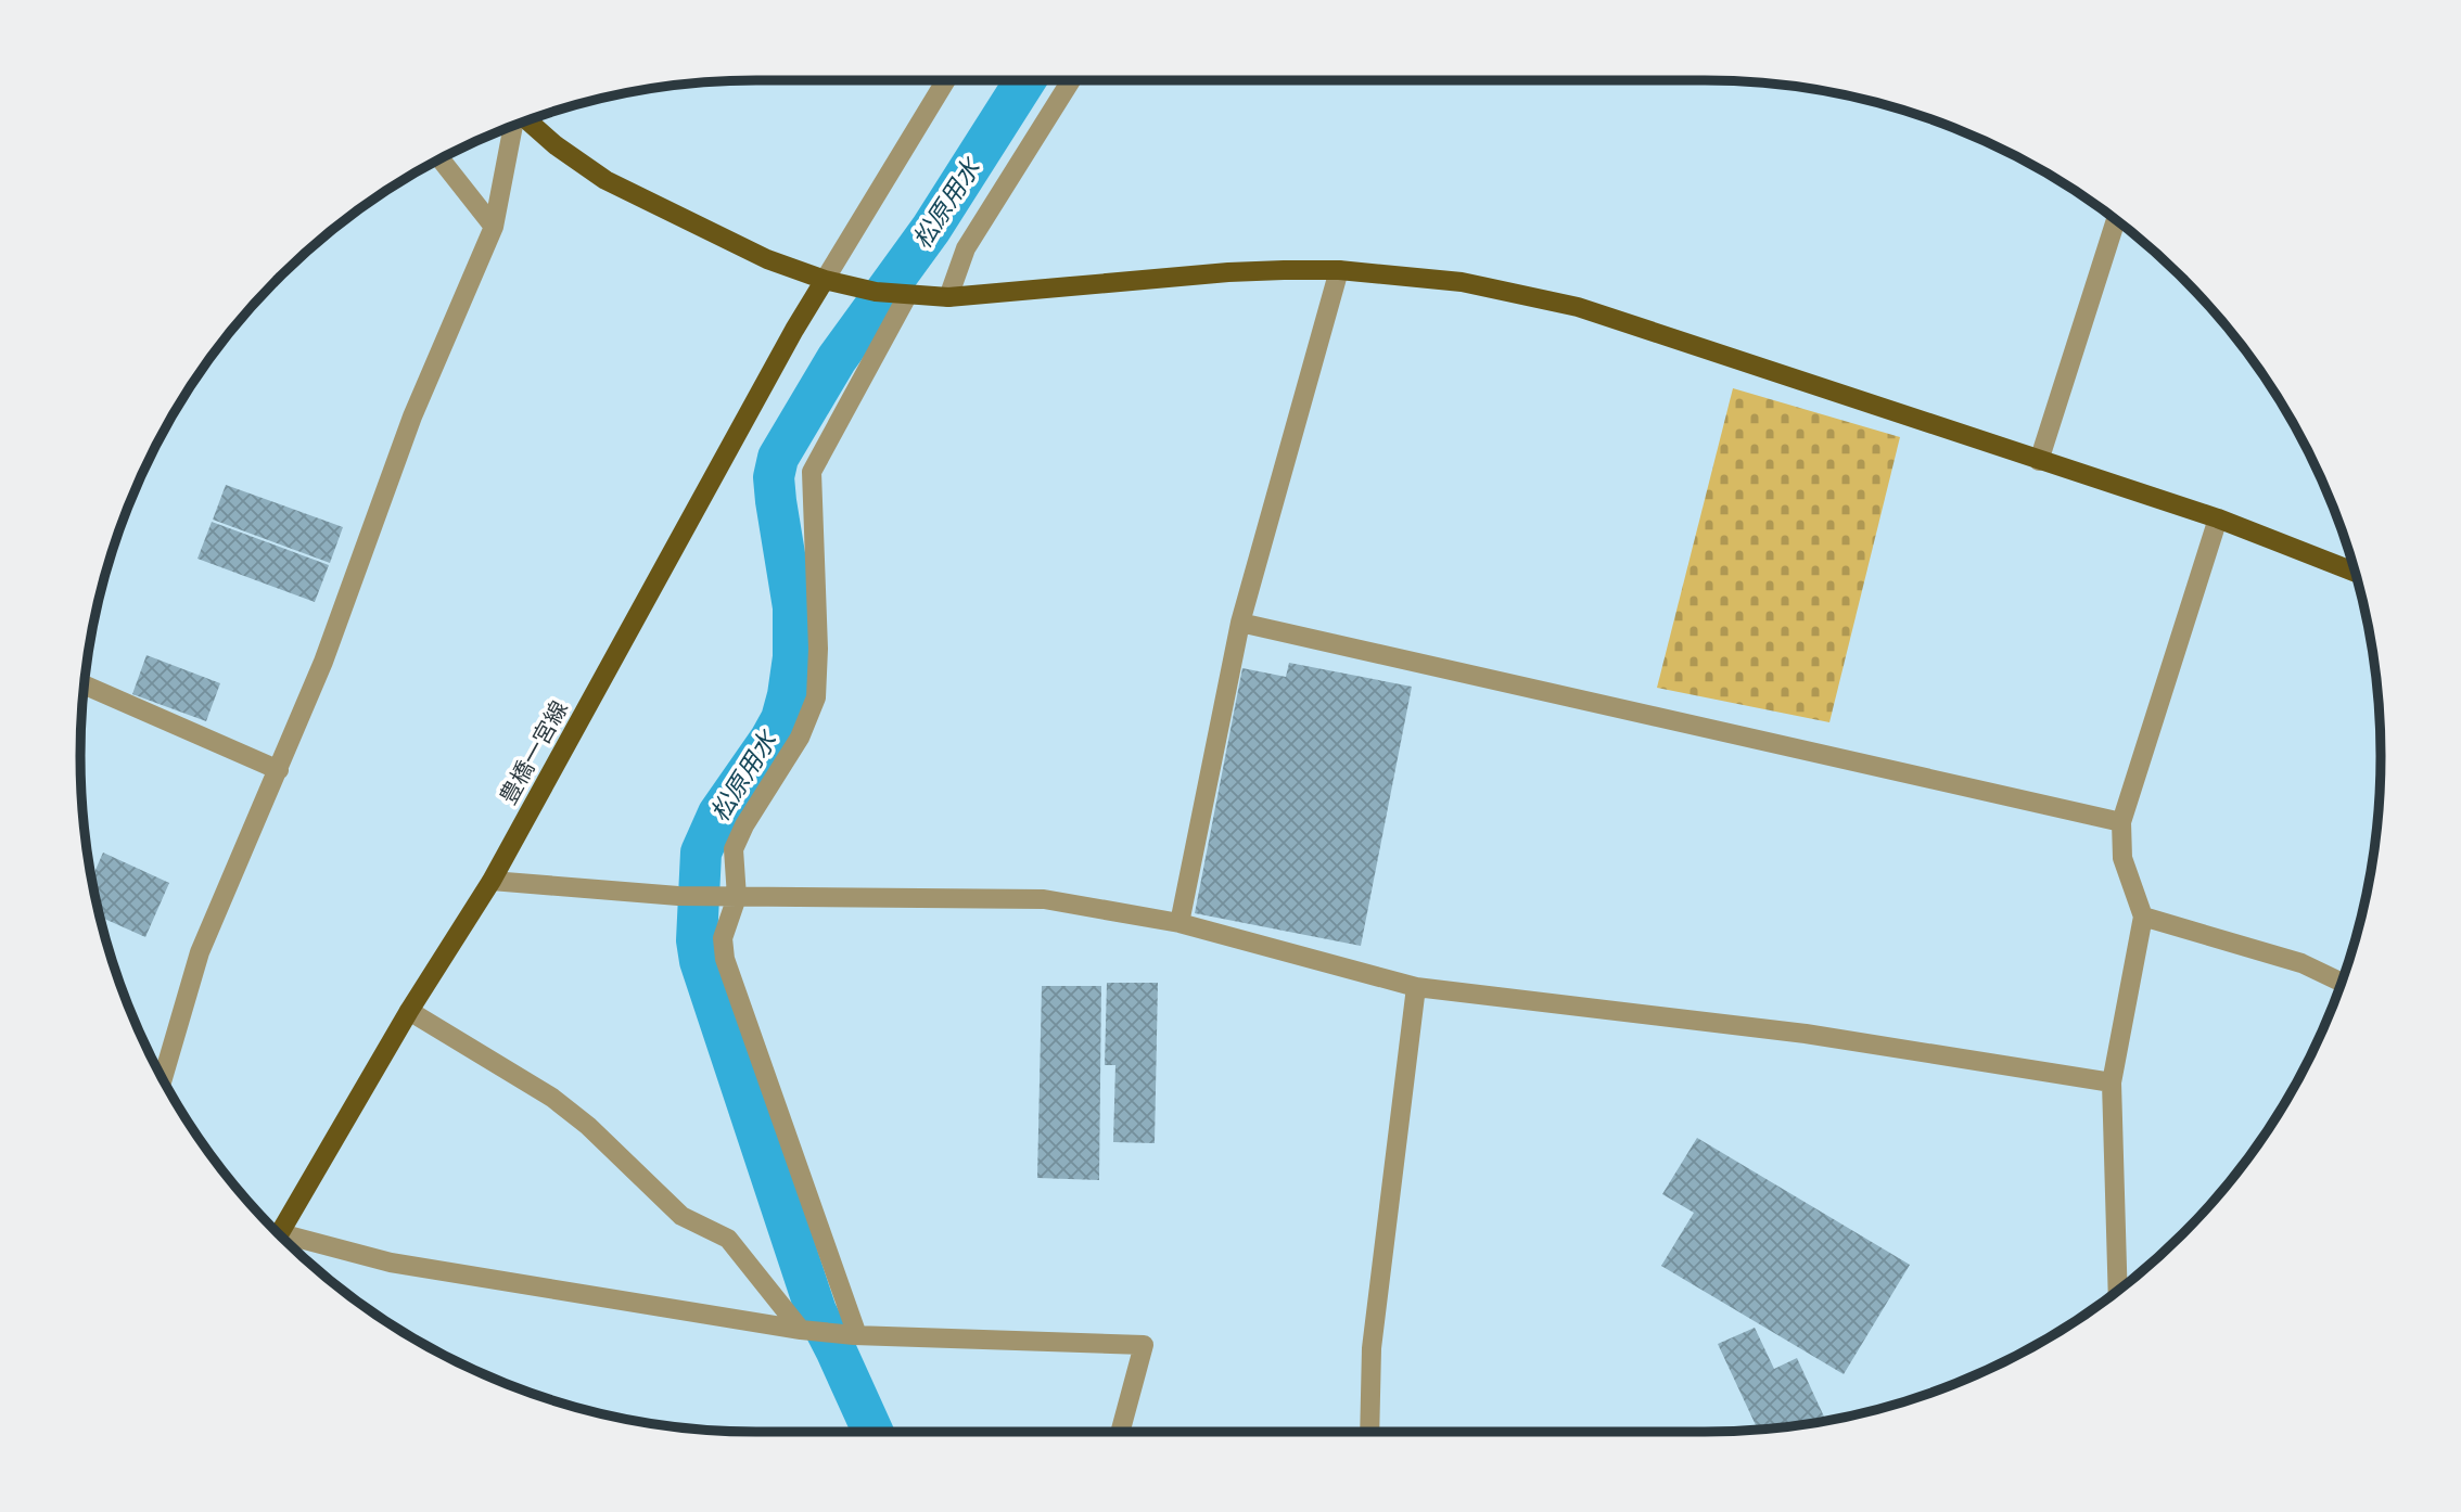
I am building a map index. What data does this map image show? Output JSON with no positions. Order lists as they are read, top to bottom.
{
  "streets": {
    "main road": ["豊橋一宮線"]
  },
  "water": ["松原用水"]
}
